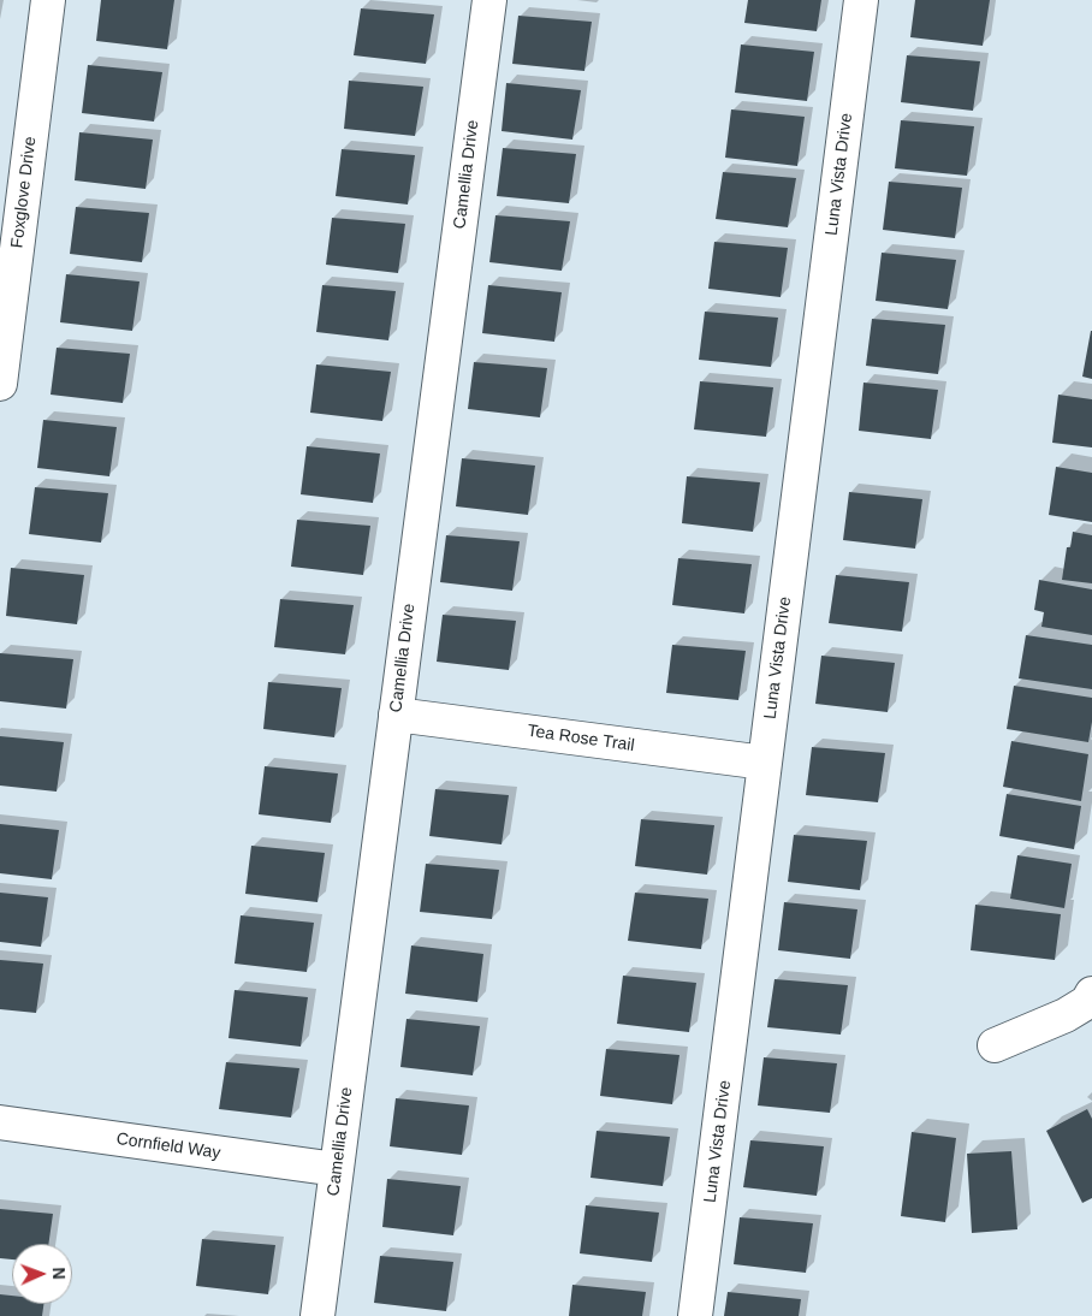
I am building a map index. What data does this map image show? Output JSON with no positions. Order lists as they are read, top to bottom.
{
  "streets": {
    "street": [
      "Camellia Drive",
      "Luna Vista Drive",
      "Foxglove Drive",
      "Tea Rose Trail",
      "Cornfield Way"
    ]
  },
  "crossings": [
    ["Camellia Drive", "Tea Rose Trail"],
    ["Camellia Drive", "Cornfield Way"],
    ["Luna Vista Drive", "Tea Rose Trail"]
  ],
  "north": "right"
}
